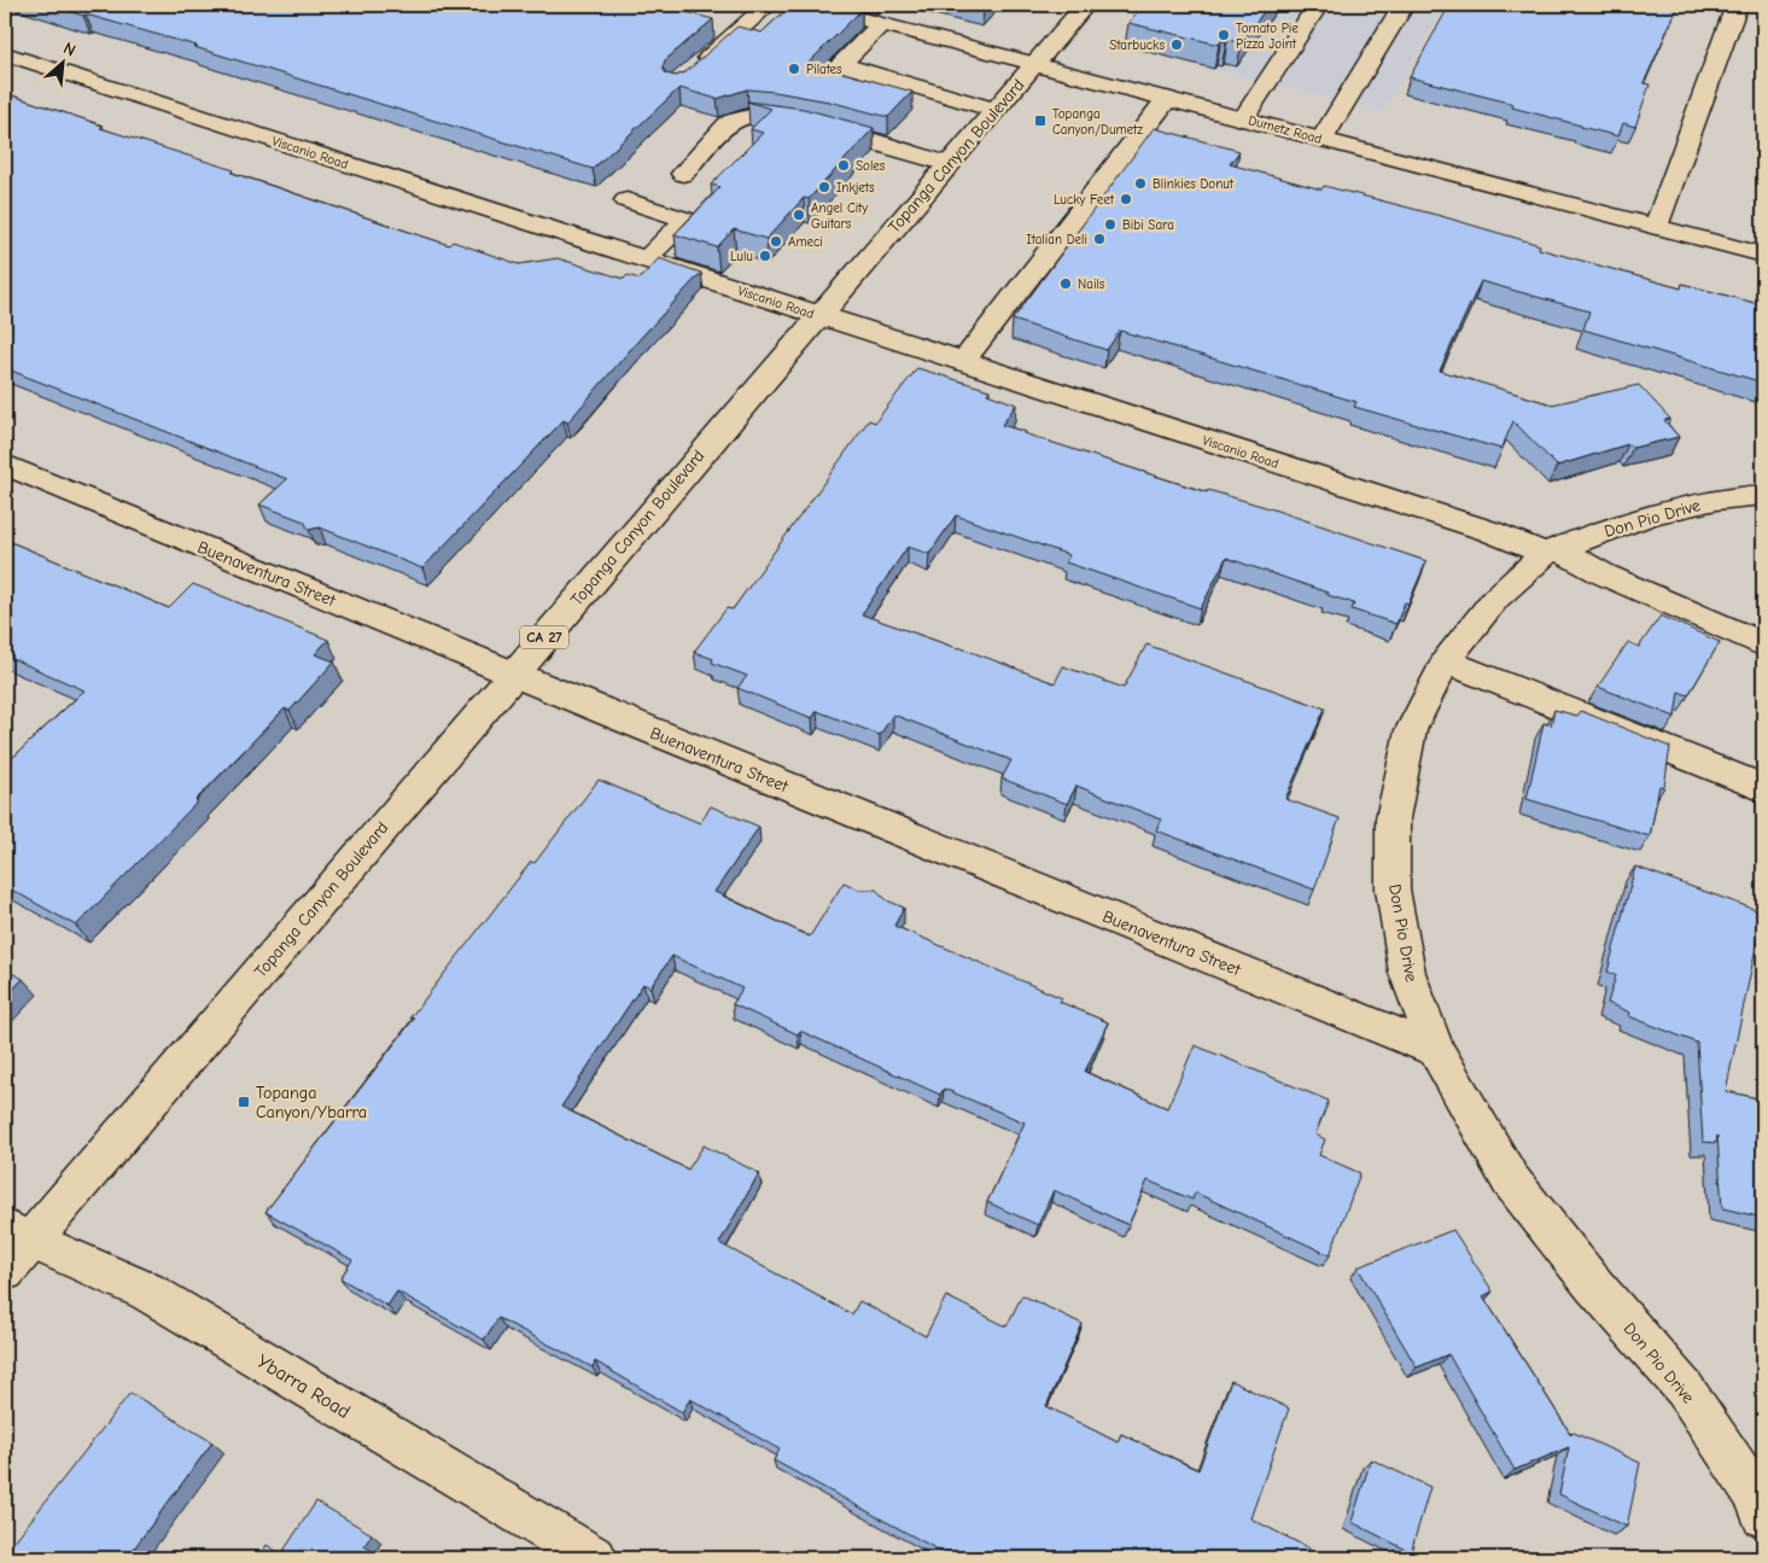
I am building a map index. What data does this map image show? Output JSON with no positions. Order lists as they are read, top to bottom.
{
  "streets": {
    "street": [
      "Dumetz Road",
      "Viscanio Road",
      "Topanga Canyon Boulevard",
      "Don Pio Drive",
      "Buenaventura Street",
      "CA 27",
      "Ybarra Road"
    ]
  },
  "crossings": [
    ["Dumetz Road", "Topanga Canyon Boulevard"],
    ["Viscanio Road", "Topanga Canyon Boulevard"],
    ["Viscanio Road", "Don Pio Drive"],
    ["Topanga Canyon Boulevard", "Buenaventura Street"],
    ["Topanga Canyon Boulevard", "Ybarra Road"],
    ["Don Pio Drive", "Buenaventura Street"]
  ],
  "places": {
    "other": [
      "Tomato Pie Pizza Joint",
      "Starbucks",
      "Pilates",
      "Soles",
      "Blinkies Donut",
      "Inkjets",
      "Lucky Feet",
      "Angel City Guitars",
      "Bibi Sara",
      "Italian Deli",
      "Ameci",
      "Lulu",
      "Nails"
    ],
    "transit": ["Topanga Canyon/Dumetz", "Topanga Canyon/Ybarra"]
  },
  "north": "top right"
}
